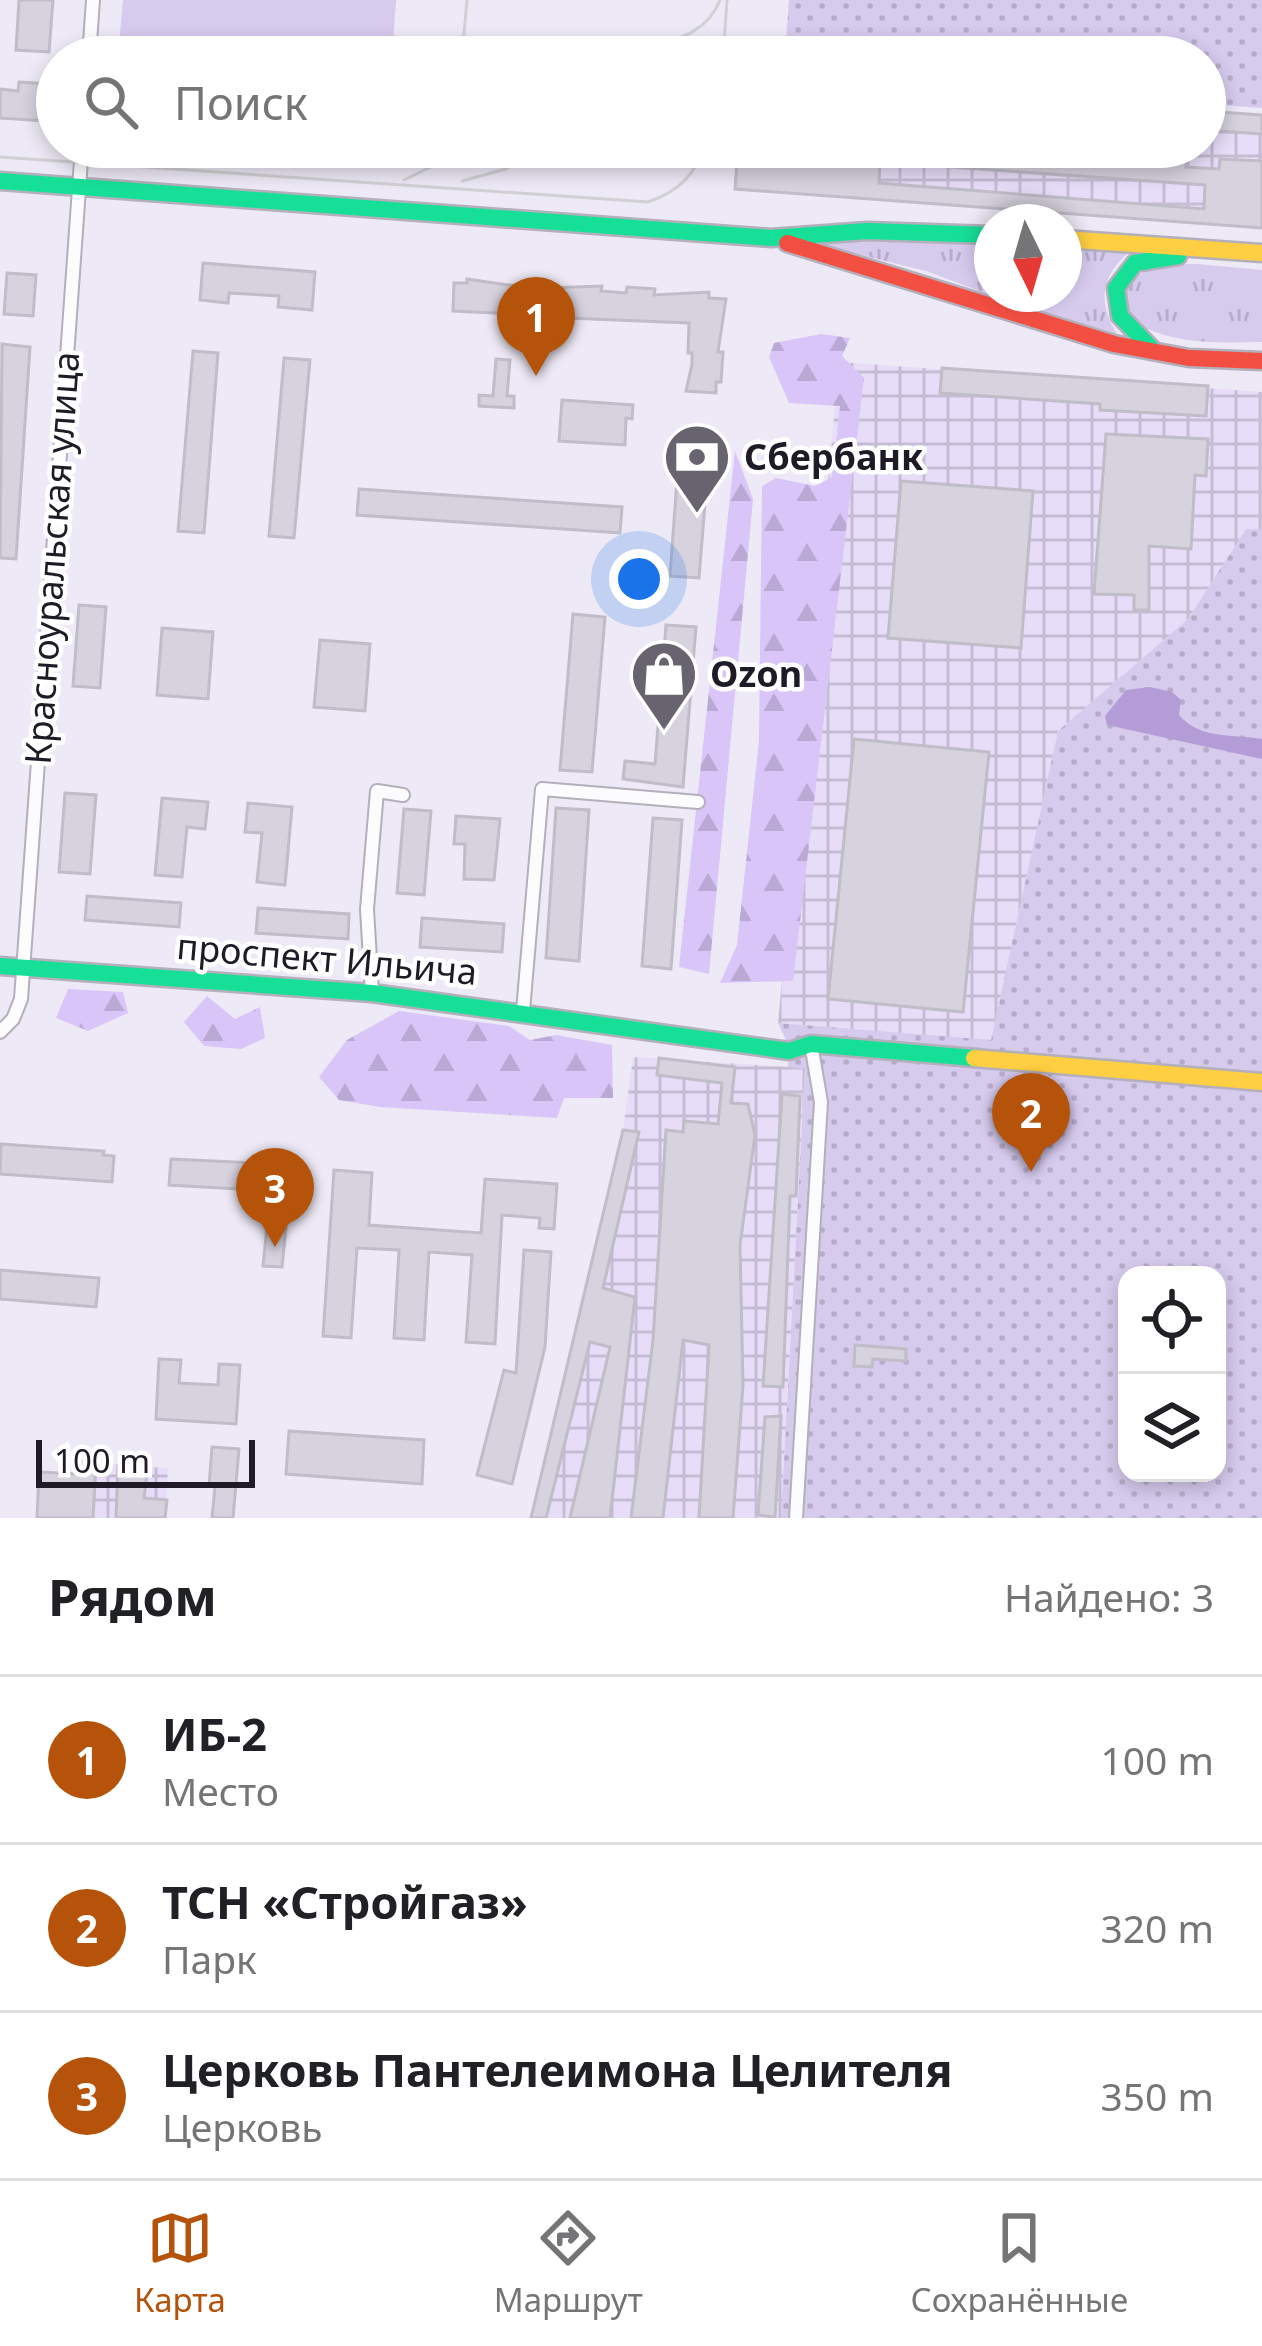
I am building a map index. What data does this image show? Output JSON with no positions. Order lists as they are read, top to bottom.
{
  "streets": {
    "main road": ["проспект Ильича"],
    "street": ["Красноуральская улица"]
  },
  "crossings": [
    ["Красноуральская улица", "проспект Ильича"]
  ],
  "places": {
    "bank": ["Сбербанк"],
    "shop": ["Ozon"]
  },
  "scale_bar": "100 m",
  "north": "bottom",
  "page": {
    "search": "Поиск",
    "pins": ["1", "2", "3"],
    "scale": "100 m",
    "heading": ["Рядом", "Найдено: 3"],
    "list": [
      {
        "mark": "1",
        "name": "ИБ-2",
        "note": "Место",
        "value": "100 m"
      },
      {
        "mark": "2",
        "name": "ТСН «Стройгаз»",
        "note": "Парк",
        "value": "320 m"
      },
      {
        "mark": "3",
        "name": "Церковь Пантелеимона Целителя",
        "note": "Церковь",
        "value": "350 m"
      }
    ],
    "nav": ["Карта", "Маршрут", "Сохранённые"]
  }
}
